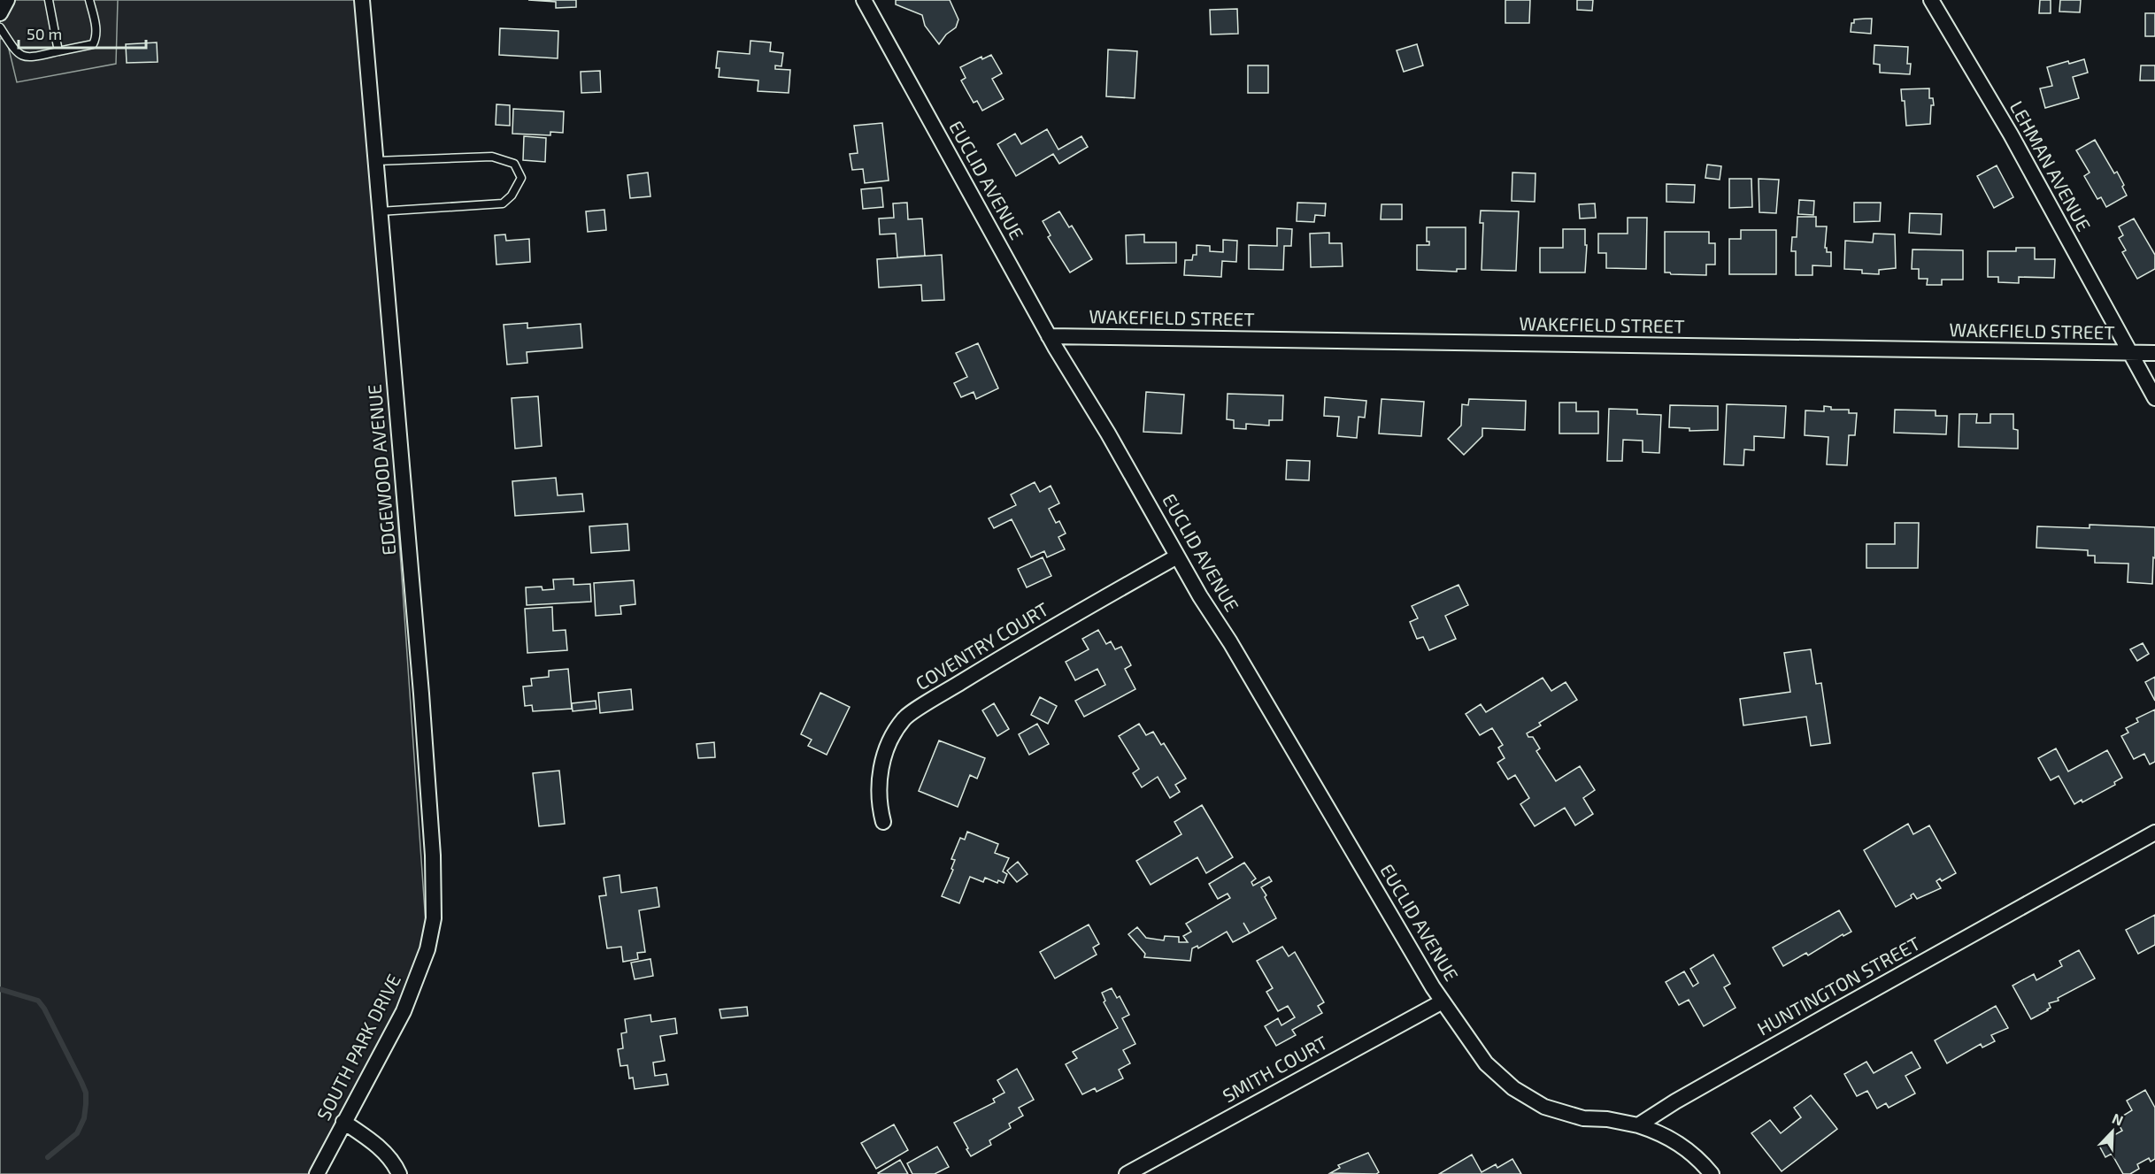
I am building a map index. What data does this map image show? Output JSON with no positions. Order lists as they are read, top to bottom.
{
  "streets": {
    "street": [
      "LEHMAN AVENUE",
      "EUCLID AVENUE",
      "WAKEFIELD STREET",
      "EDGEWOOD AVENUE",
      "COVENTRY COURT",
      "HUNTINGTON STREET",
      "SOUTH PARK DRIVE",
      "SMITH COURT"
    ]
  },
  "crossings": [
    ["LEHMAN AVENUE", "WAKEFIELD STREET"],
    ["EUCLID AVENUE", "WAKEFIELD STREET"],
    ["EUCLID AVENUE", "COVENTRY COURT"],
    ["EUCLID AVENUE", "HUNTINGTON STREET"],
    ["EUCLID AVENUE", "SMITH COURT"],
    ["EDGEWOOD AVENUE", "SOUTH PARK DRIVE"]
  ],
  "scale_bar": "50 m",
  "north": "top right"
}
